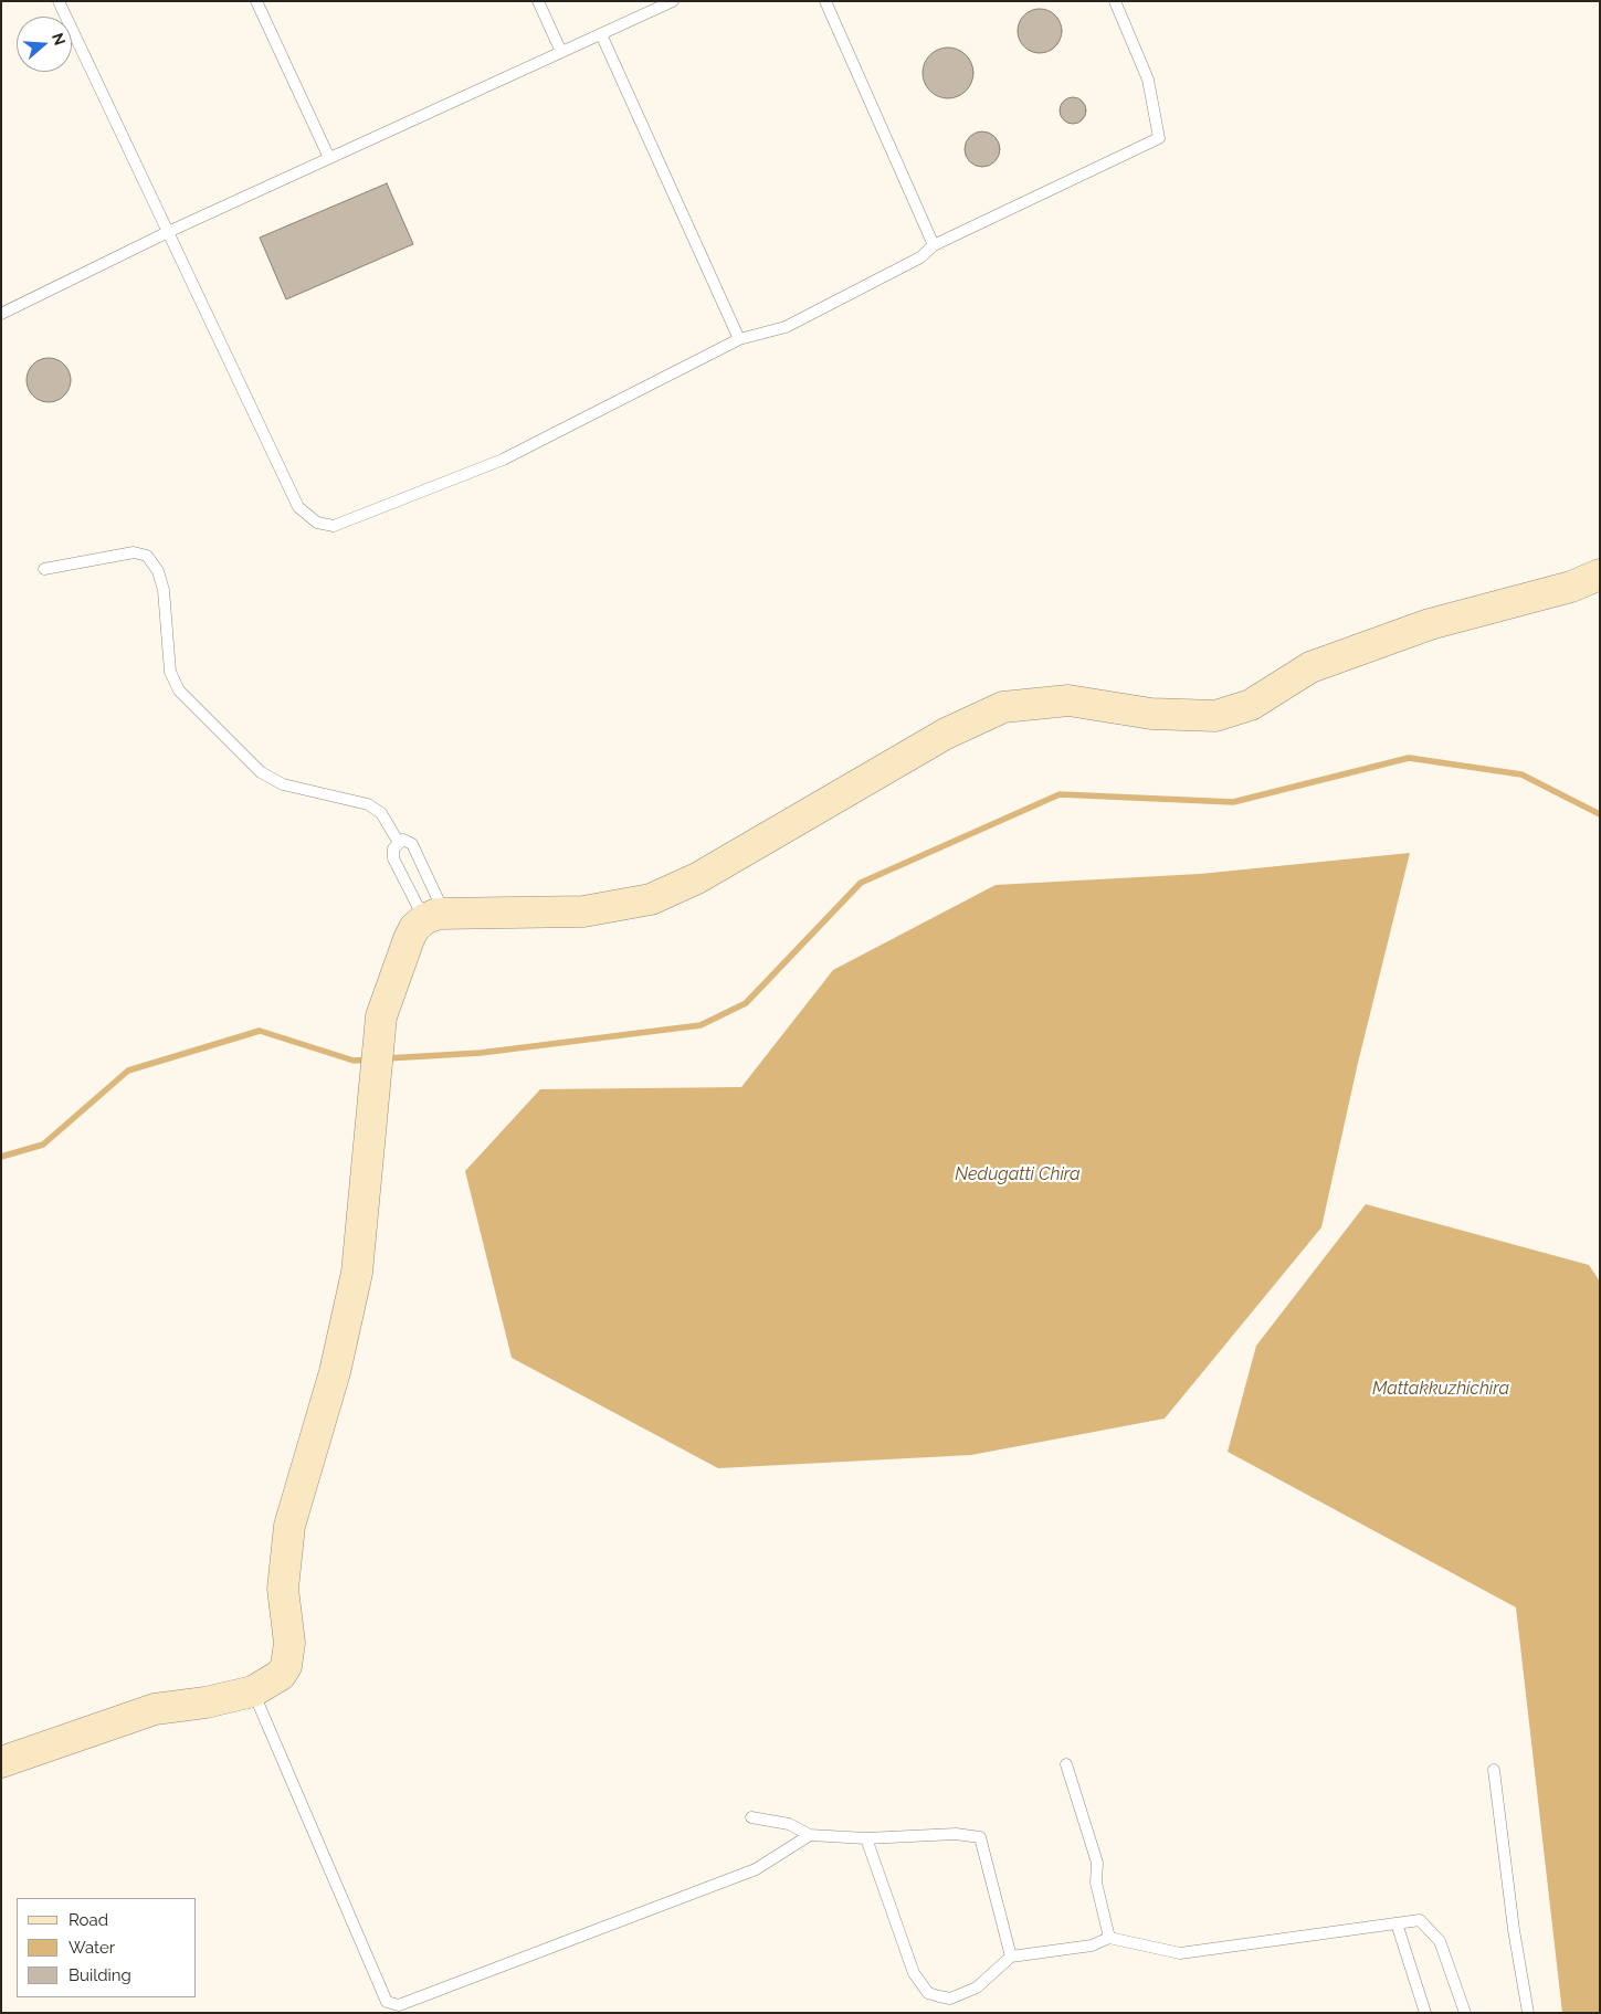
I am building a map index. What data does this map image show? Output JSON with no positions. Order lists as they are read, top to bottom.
{
  "water": ["Nedugatti Chira", "Mattakkuzhichira"],
  "legend": ["Road", "Water", "Building"],
  "north": "right"
}
